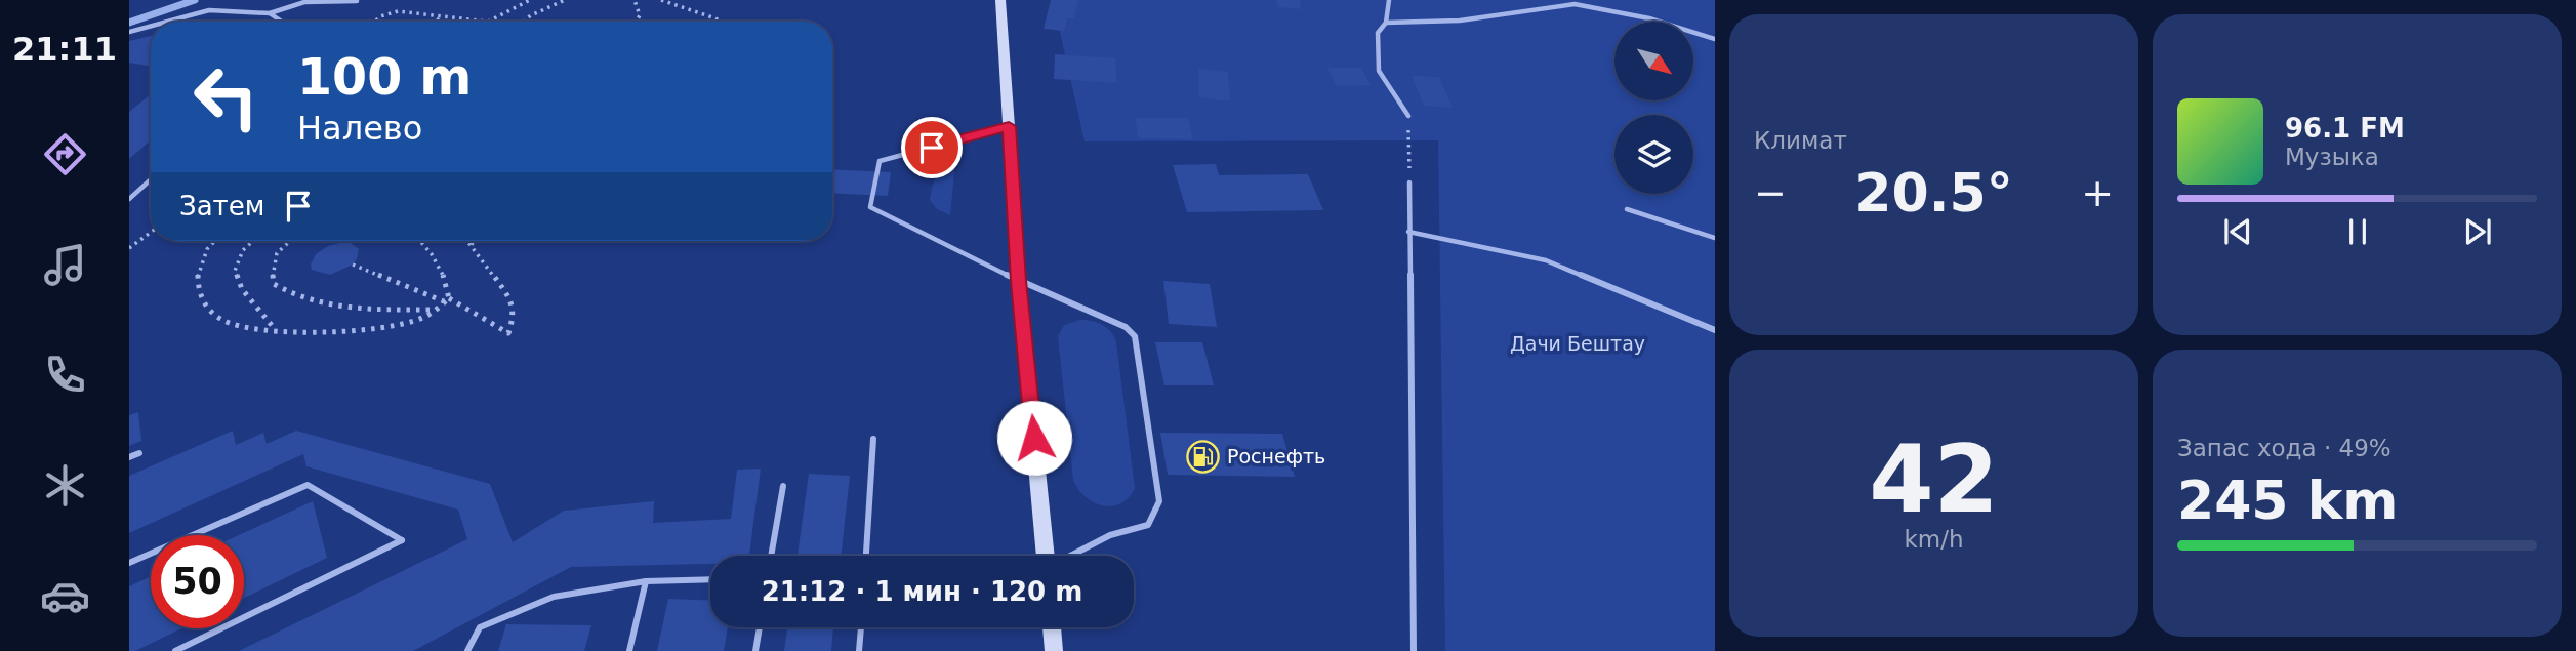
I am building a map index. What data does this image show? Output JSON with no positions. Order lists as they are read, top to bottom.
{
  "parks": ["Дачи Бештау"],
  "places": {
    "fuel station": ["Роснефть"]
  },
  "north": "bottom right",
  "page": {
    "tabs": "21:11",
    "tile": [
      "Климат",
      ["42", "km/h"],
      ["Запас хода · 49%", "245 km"]
    ],
    "turn": ["100 m", "Налево"],
    "song": ["96.1 FM", "Музыка"],
    "heat": ["−", "20.5°", "+"],
    "then": "Затем",
    "limit": "50",
    "trip": "21:12 · 1 мин · 120 m"
  }
}
